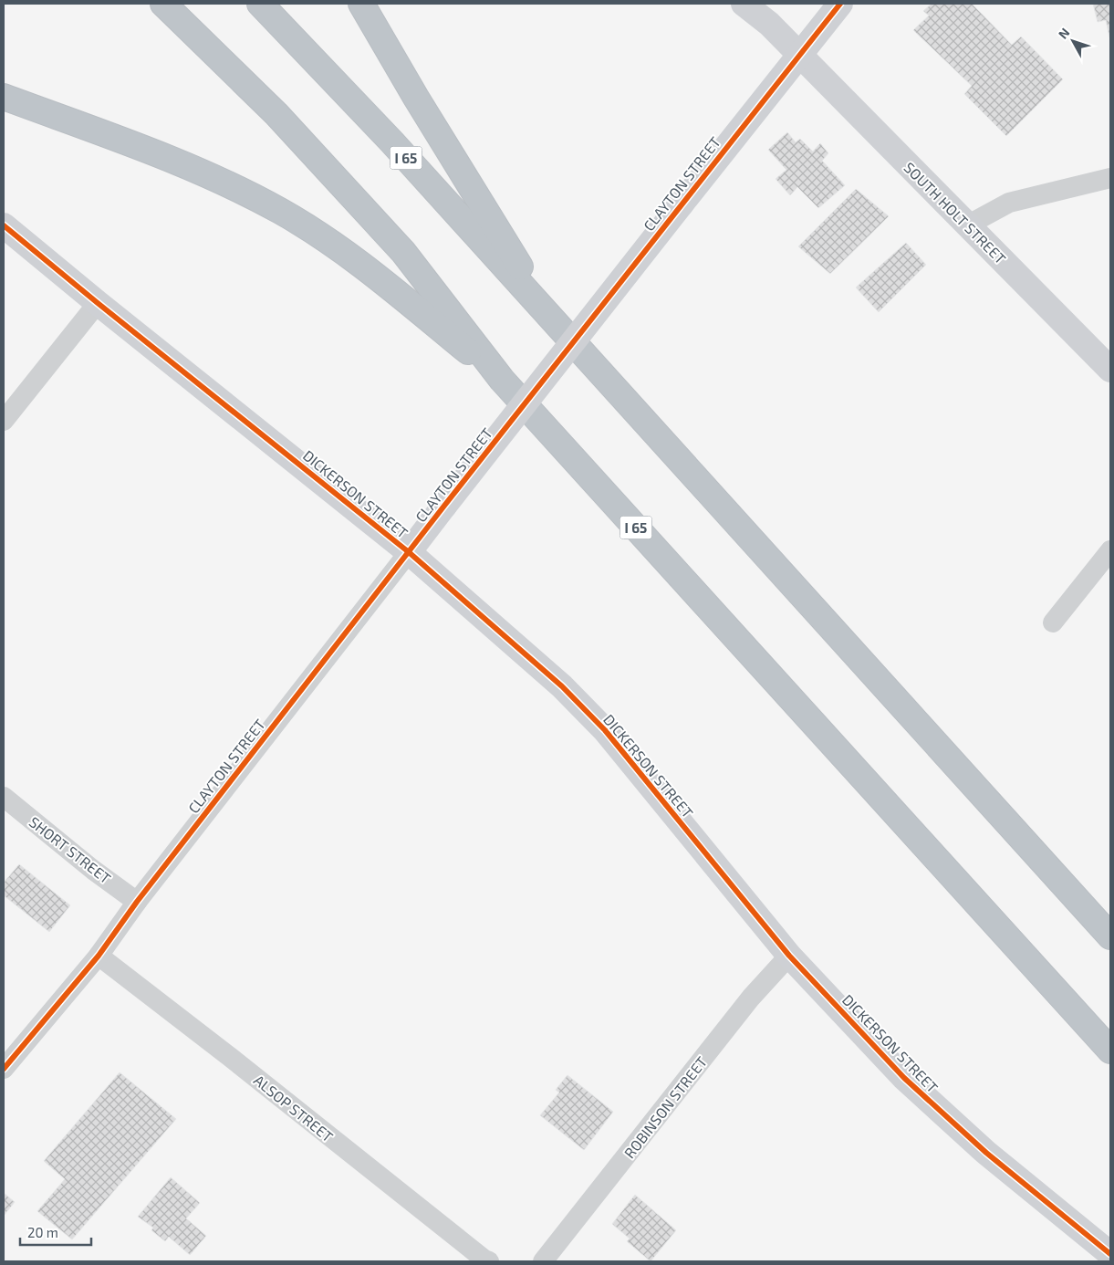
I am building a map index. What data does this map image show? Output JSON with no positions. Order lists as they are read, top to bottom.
{
  "streets": {
    "highway": ["I 65"],
    "street": [
      "CLAYTON STREET",
      "SOUTH HOLT STREET",
      "DICKERSON STREET",
      "SHORT STREET",
      "ROBINSON STREET",
      "ALSOP STREET"
    ]
  },
  "crossings": [
    ["CLAYTON STREET", "SOUTH HOLT STREET"],
    ["CLAYTON STREET", "DICKERSON STREET"],
    ["CLAYTON STREET", "SHORT STREET"],
    ["CLAYTON STREET", "ALSOP STREET"],
    ["DICKERSON STREET", "ROBINSON STREET"]
  ],
  "scale_bar": "20 m",
  "north": "top left"
}
